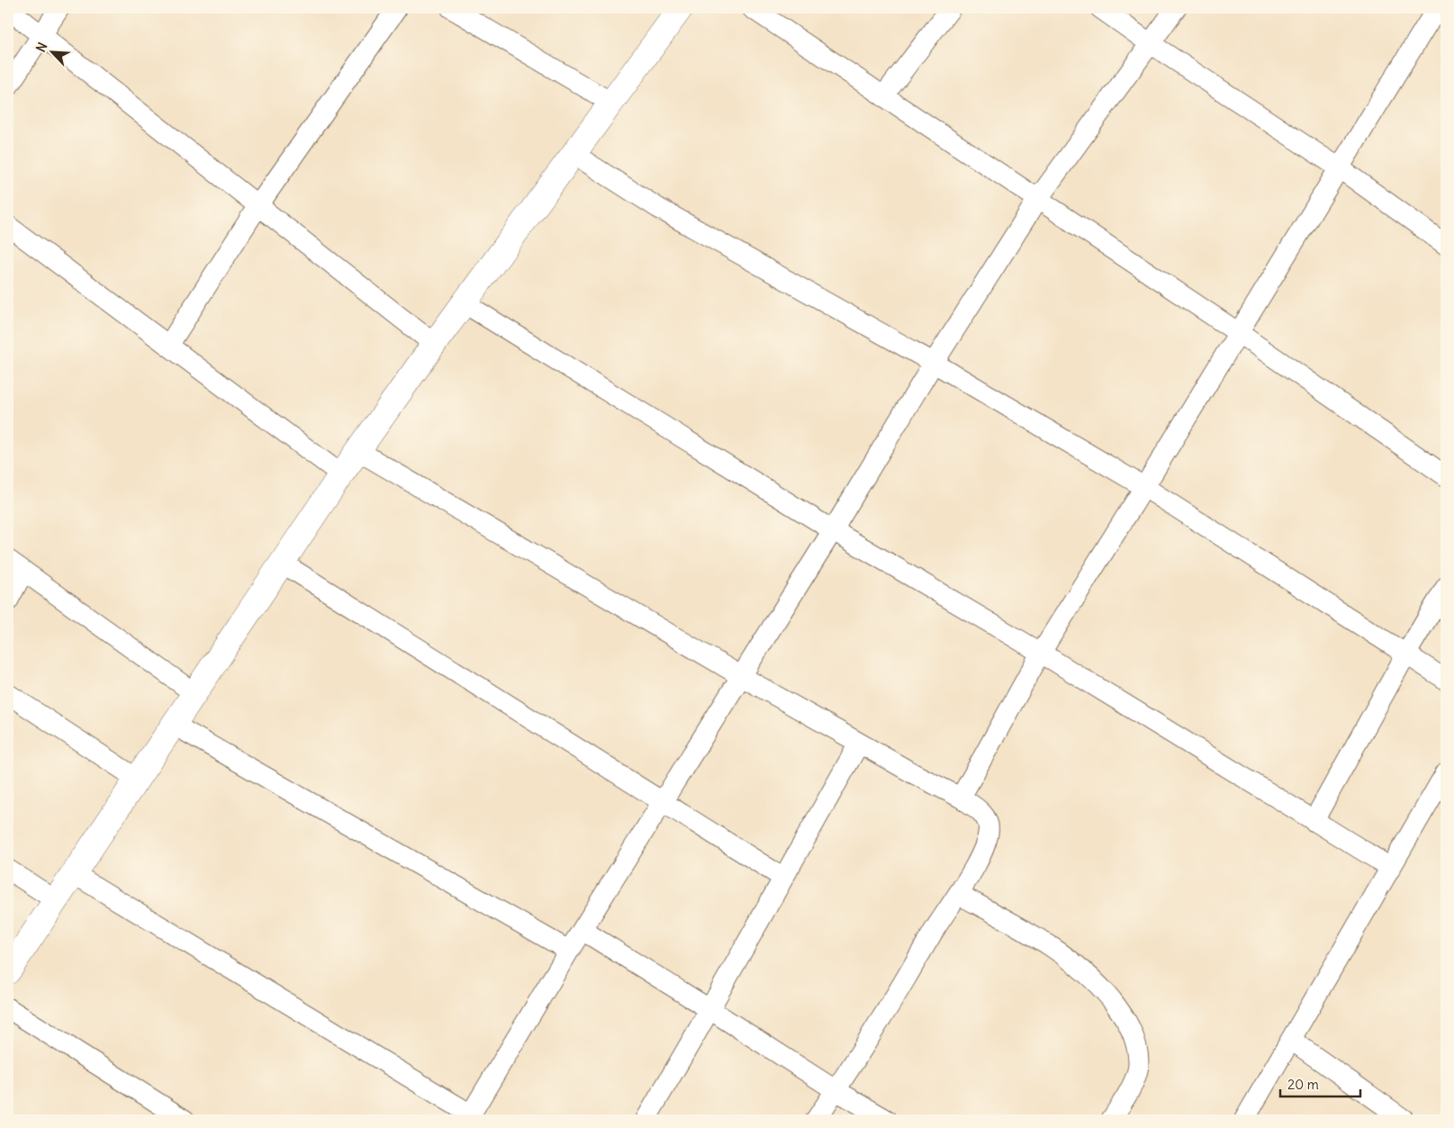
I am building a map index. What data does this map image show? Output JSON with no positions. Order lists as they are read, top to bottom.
{
  "scale_bar": "20 m",
  "north": "top left"
}
